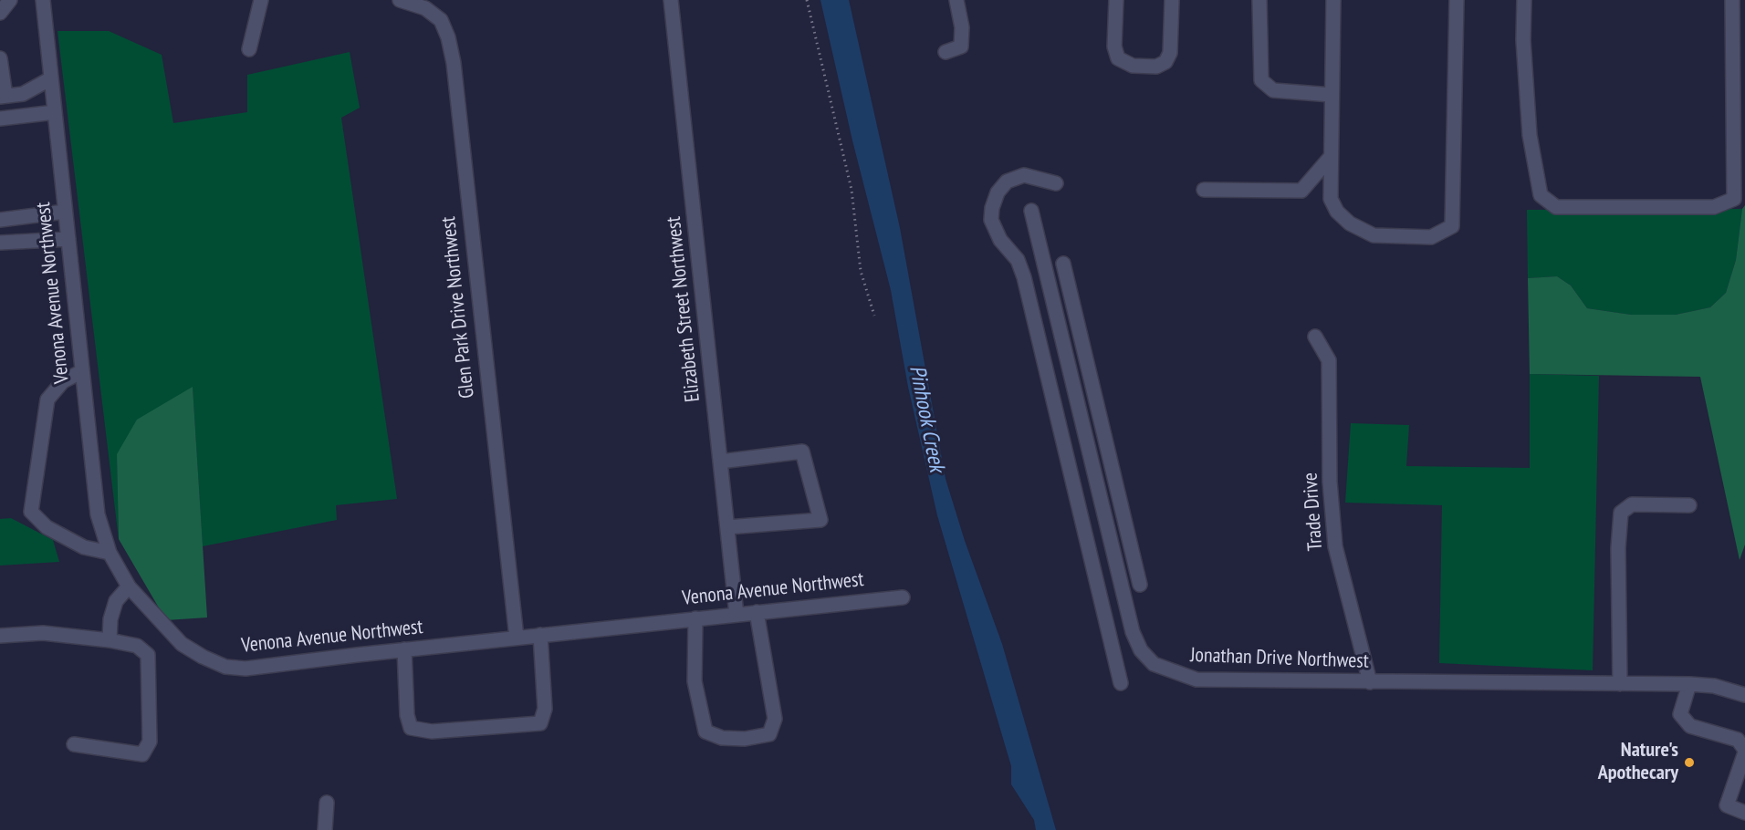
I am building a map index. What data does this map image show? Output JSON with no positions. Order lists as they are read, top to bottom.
{
  "streets": {
    "street": [
      "Venona Avenue Northwest",
      "Glen Park Drive Northwest",
      "Elizabeth Street Northwest",
      "Trade Drive",
      "Jonathan Drive Northwest"
    ]
  },
  "crossings": [
    ["Venona Avenue Northwest", "Glen Park Drive Northwest"],
    ["Venona Avenue Northwest", "Elizabeth Street Northwest"],
    ["Trade Drive", "Jonathan Drive Northwest"]
  ],
  "water": ["Pinhook Creek"],
  "places": ["Nature's Apothecary"]
}
